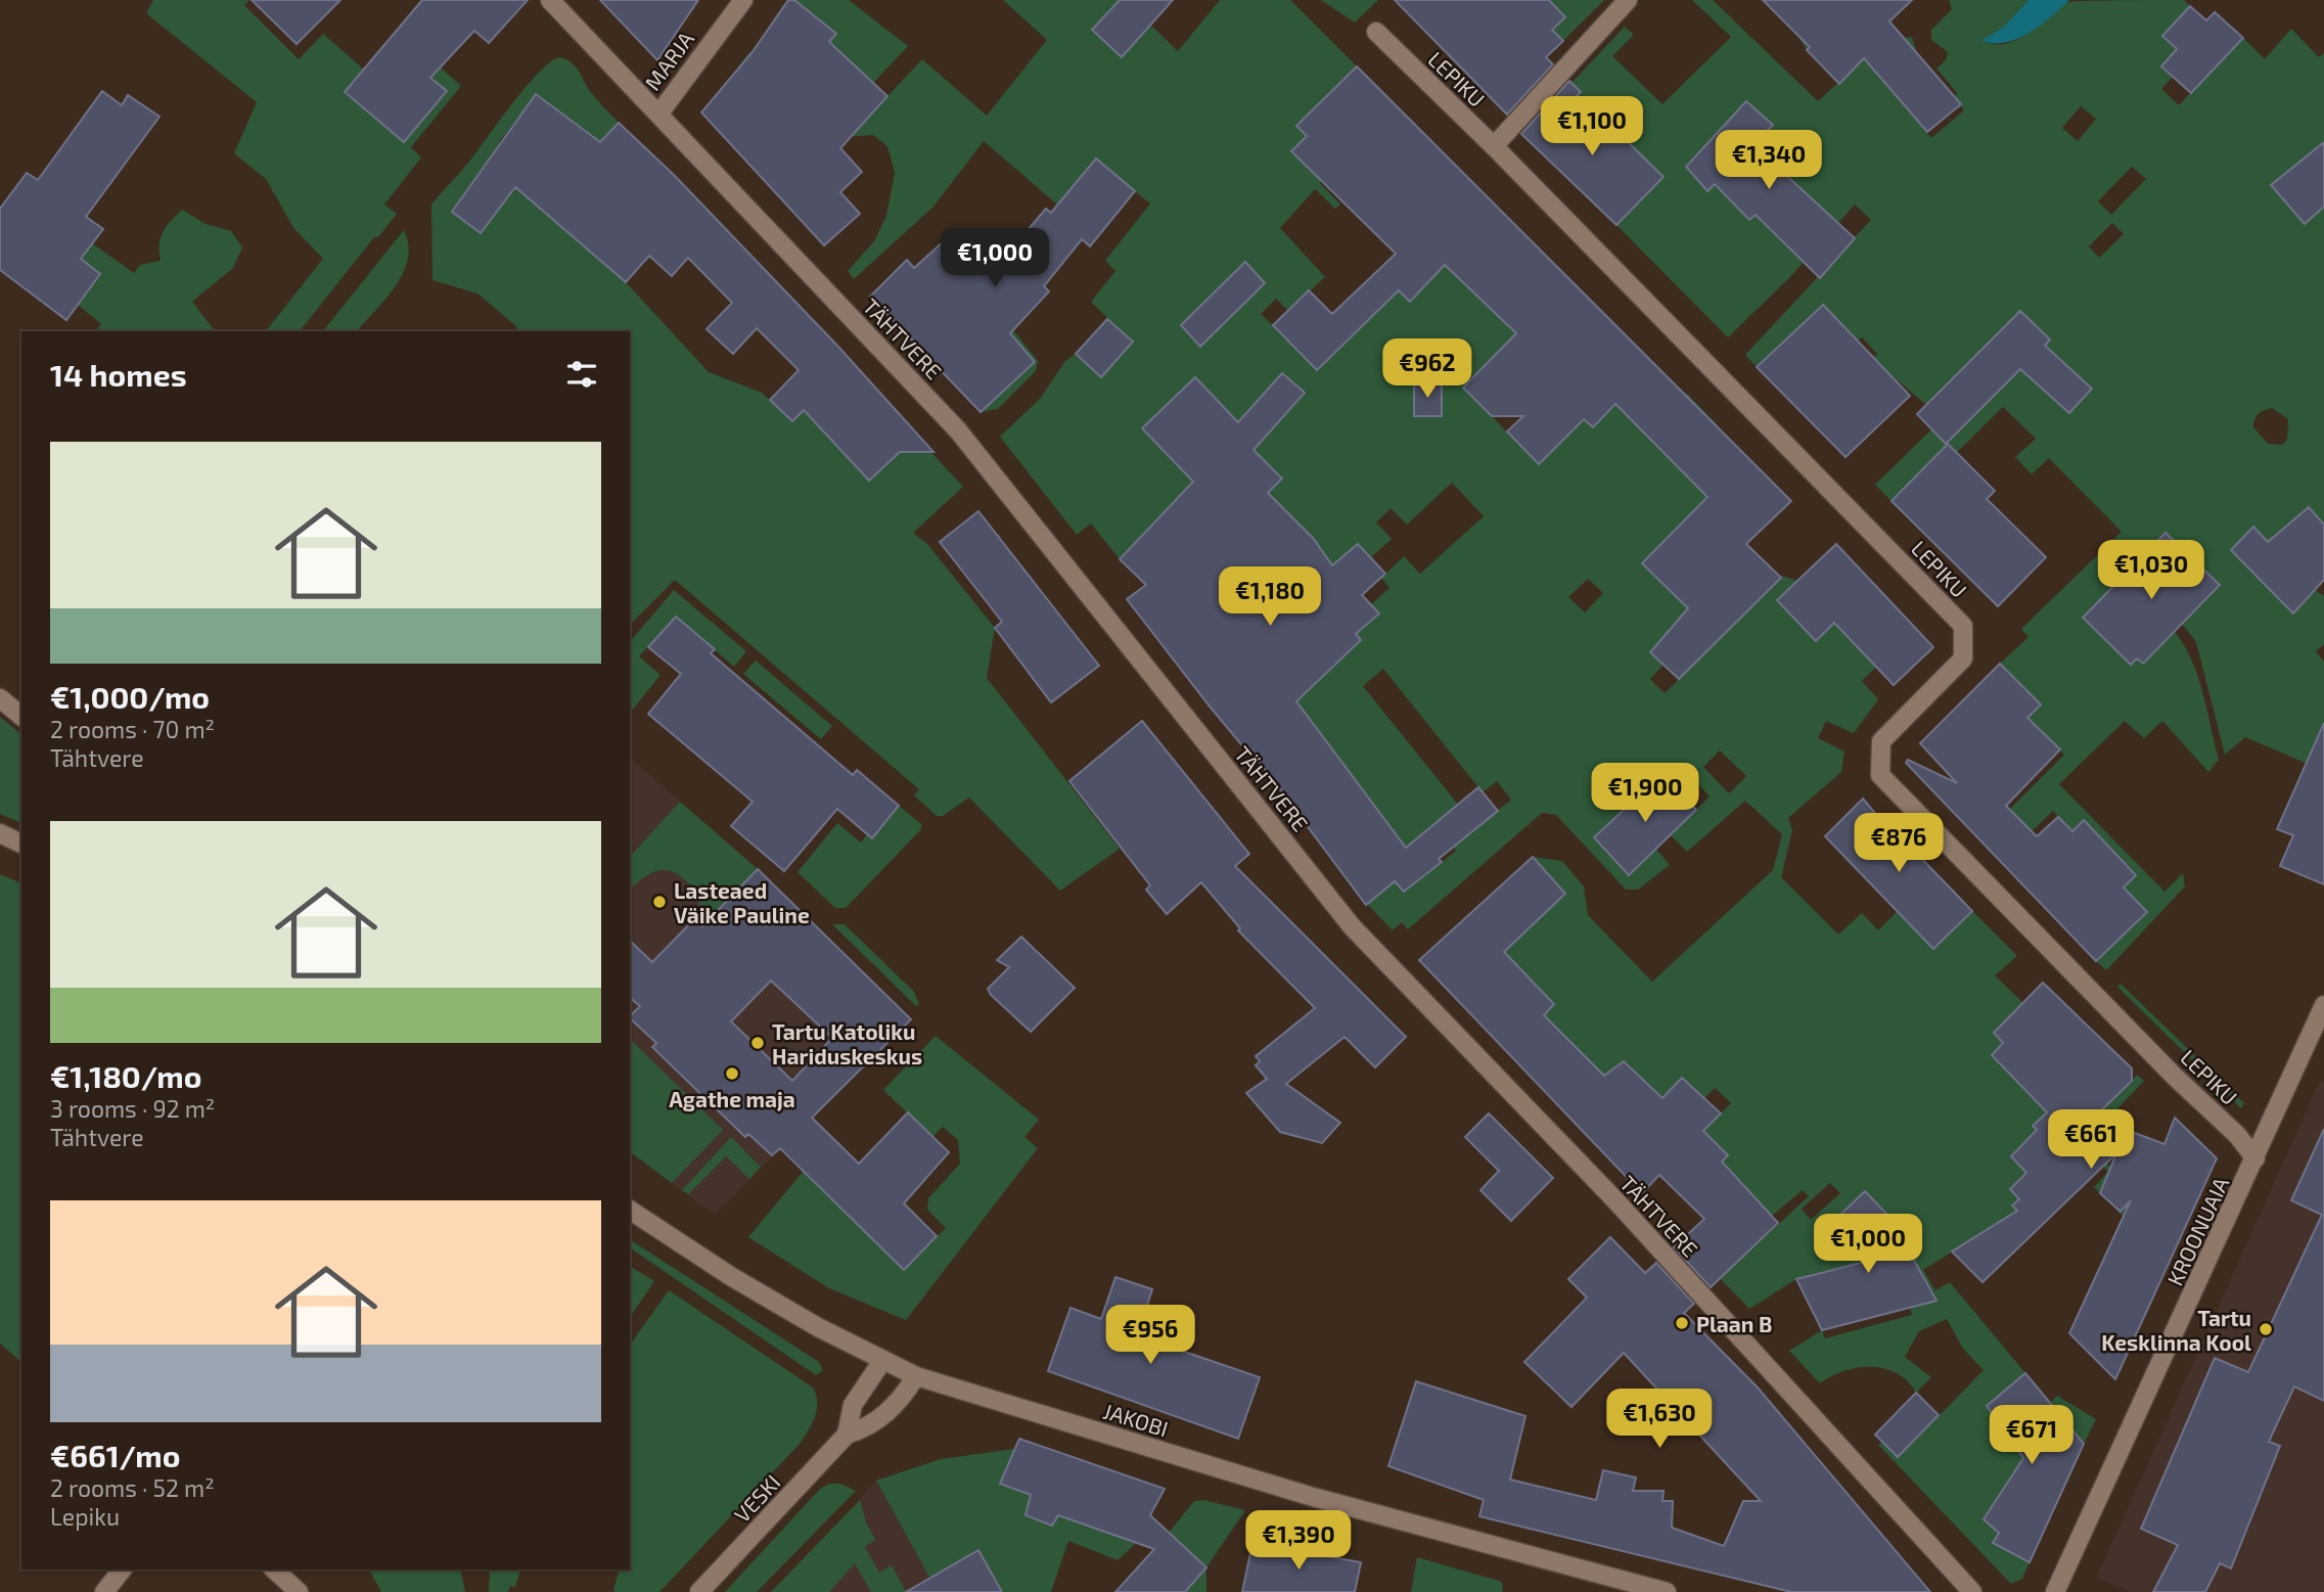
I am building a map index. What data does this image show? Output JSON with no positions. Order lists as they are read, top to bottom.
{
  "streets": {
    "street": [
      "MARJA",
      "LEPIKU",
      "TÄHTVERE",
      "KROONUAIA",
      "JAKOBI",
      "VESKI"
    ]
  },
  "crossings": [
    ["MARJA", "TÄHTVERE"],
    ["LEPIKU", "KROONUAIA"],
    ["JAKOBI", "VESKI"]
  ],
  "places": [
    "Lasteaed Väike Pauline",
    "Tartu Katoliku Hariduskeskus",
    "Agathe maja",
    "Plaan B",
    "Tartu Kesklinna Kool"
  ],
  "page": {
    "price": [
      "€1,100",
      "€1,340",
      "€1,000",
      "€962",
      "€1,030",
      "€1,180",
      "€1,900",
      "€876",
      "€661",
      "€1,000",
      "€956",
      "€1,630",
      "€671",
      "€1,390"
    ],
    "heading": "14 homes",
    "list": [
      {
        "name": "€1,000/mo",
        "note": "2 rooms · 70 m² · Tähtvere"
      },
      {
        "name": "€1,180/mo",
        "note": "3 rooms · 92 m² · Tähtvere"
      },
      {
        "name": "€661/mo",
        "note": "2 rooms · 52 m² · Lepiku"
      }
    ]
  }
}
